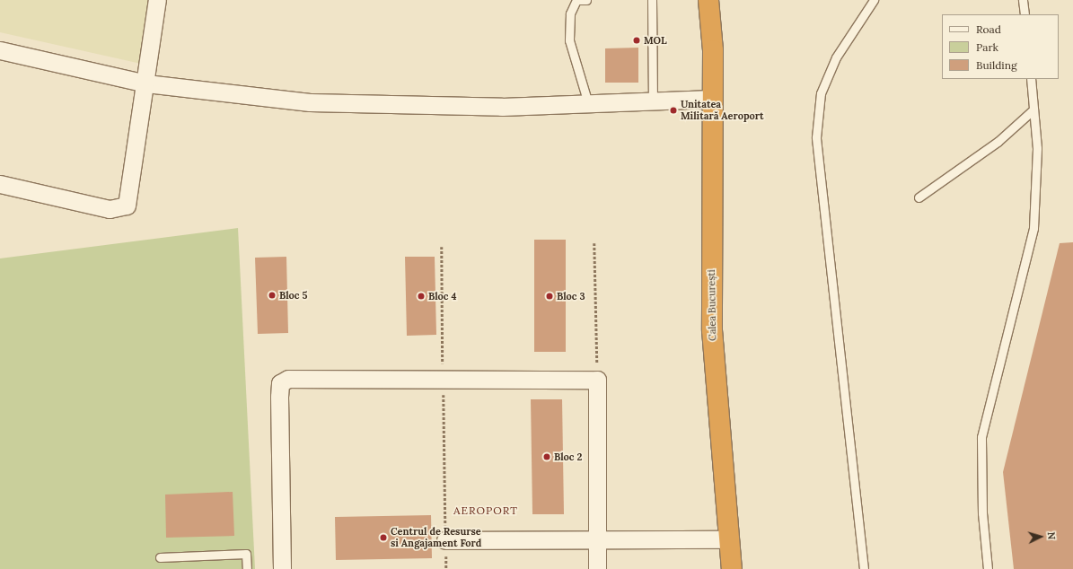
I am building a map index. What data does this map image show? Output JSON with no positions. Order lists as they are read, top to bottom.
{
  "streets": {
    "highway": ["Calea București"]
  },
  "districts": ["AEROPORT"],
  "places": [
    "MOL",
    "Unitatea Militară Aeroport",
    "Bloc 5",
    "Bloc 4",
    "Bloc 3",
    "Bloc 2",
    "Centrul de Resurse si Angajament Ford"
  ],
  "legend": ["Road", "Park", "Building"],
  "north": "right"
}
